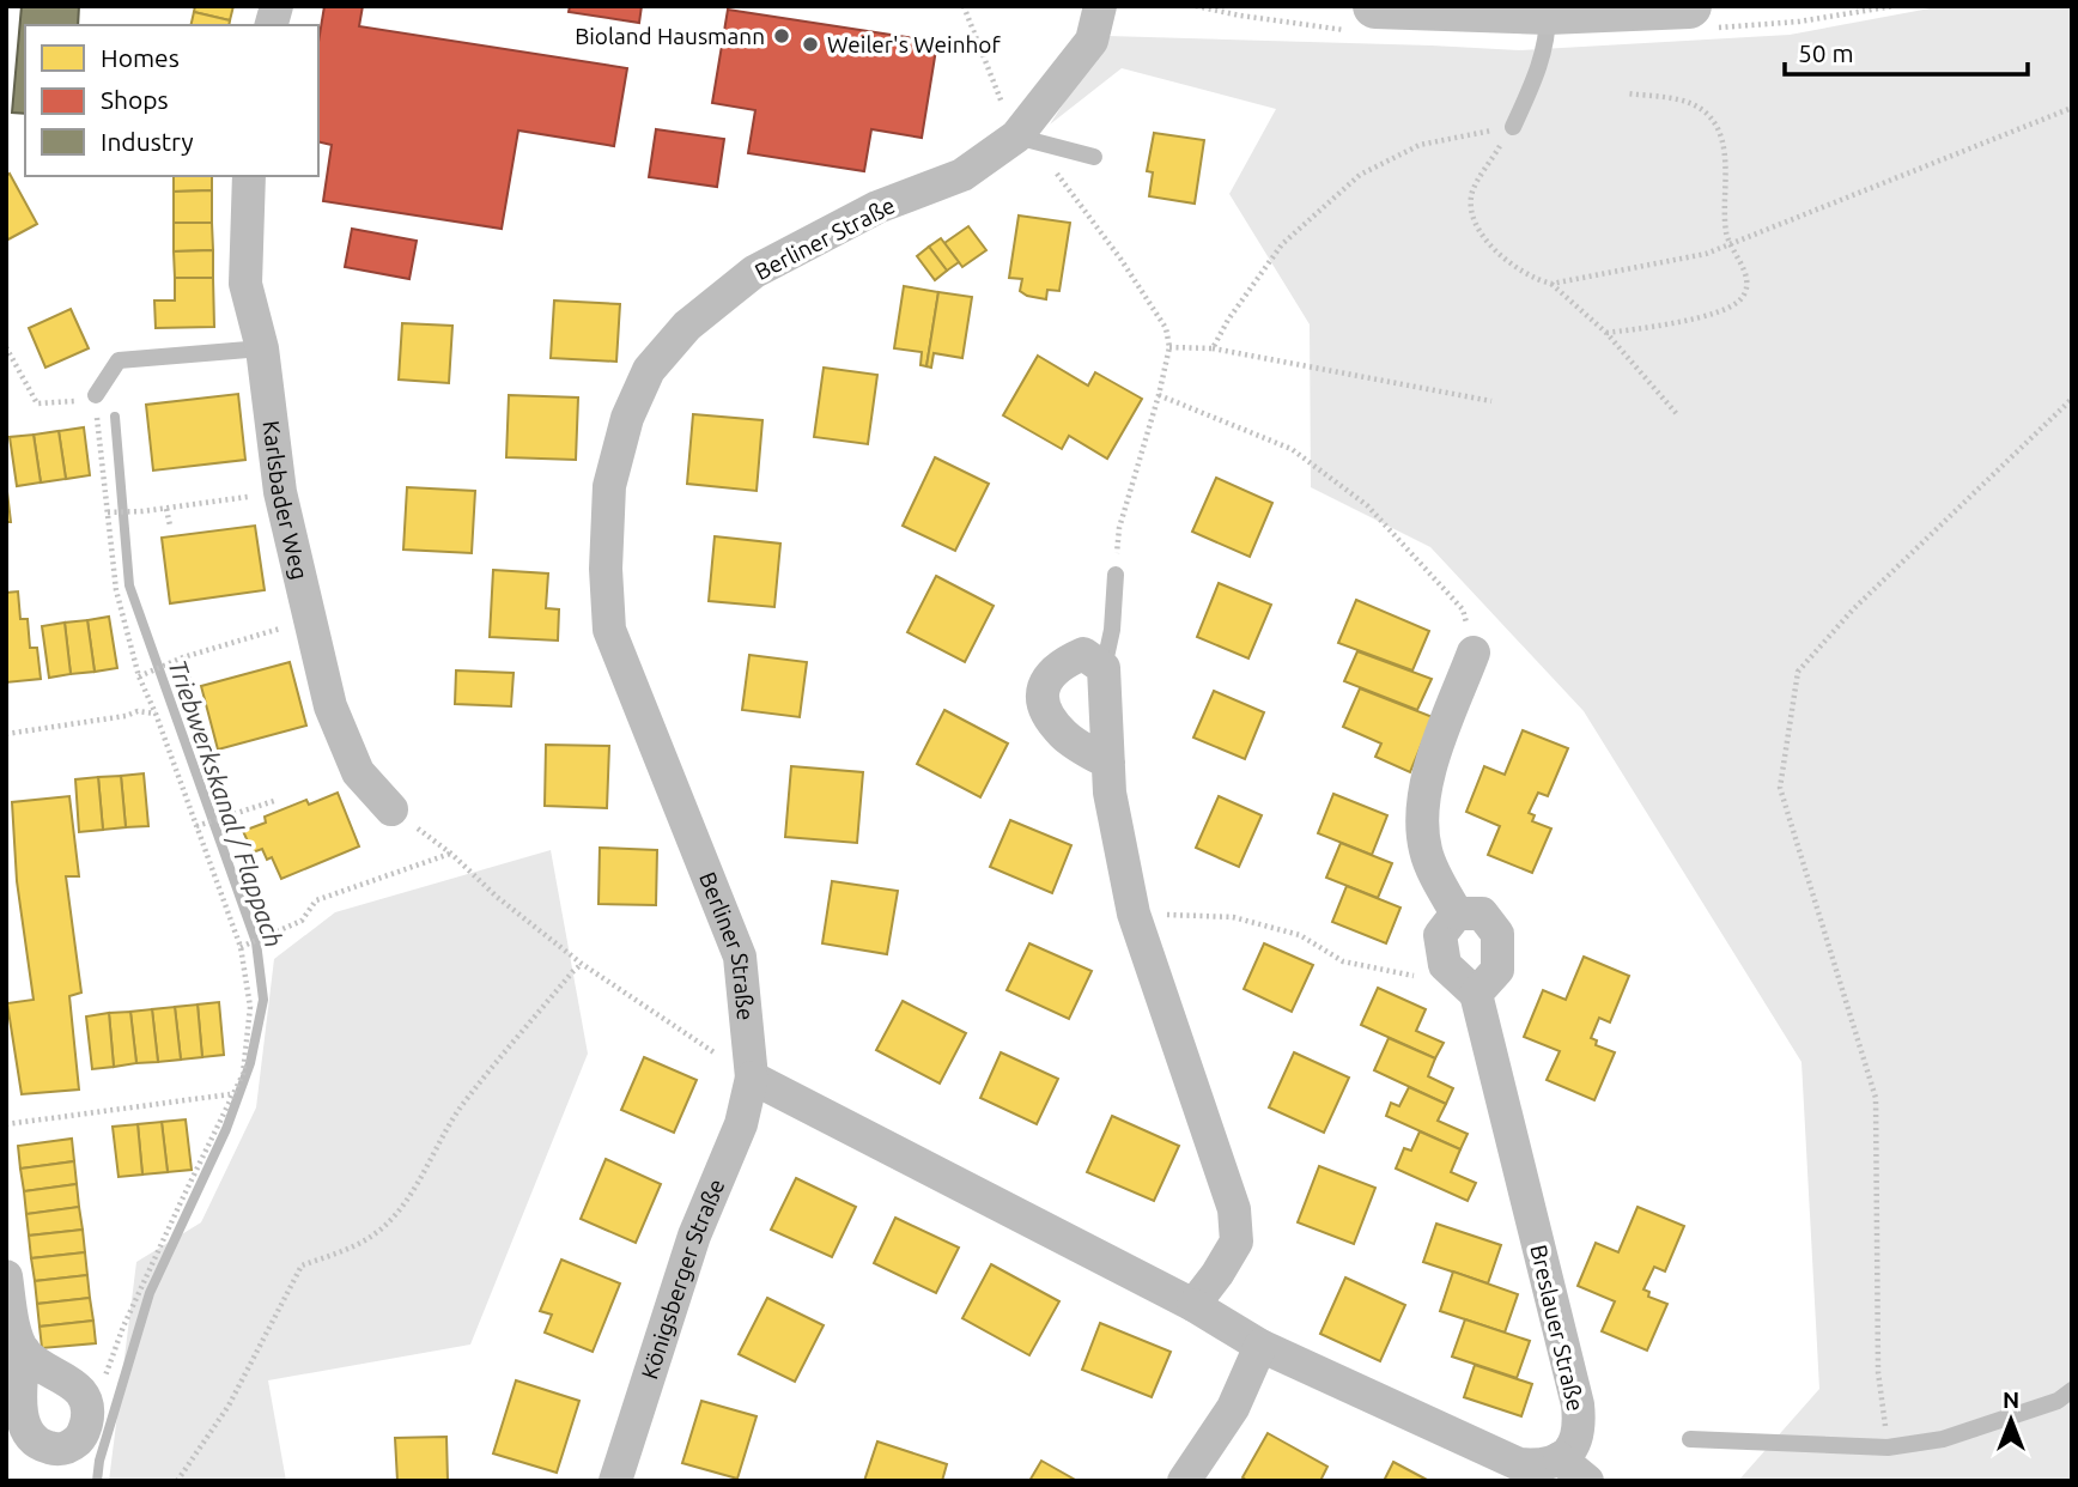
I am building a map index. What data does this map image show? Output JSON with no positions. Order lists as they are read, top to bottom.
{
  "streets": {
    "street": [
      "Berliner Straße",
      "Karlsbader Weg",
      "Königsberger Straße",
      "Breslauer Straße"
    ]
  },
  "crossings": [
    ["Berliner Straße", "Königsberger Straße"]
  ],
  "water": ["Triebwerkskanal / Flappach"],
  "places": ["Bioland Hausmann", "Weiler's Weinhof"],
  "legend": ["Homes", "Shops", "Industry"],
  "scale_bar": "50 m",
  "north": "top"
}
